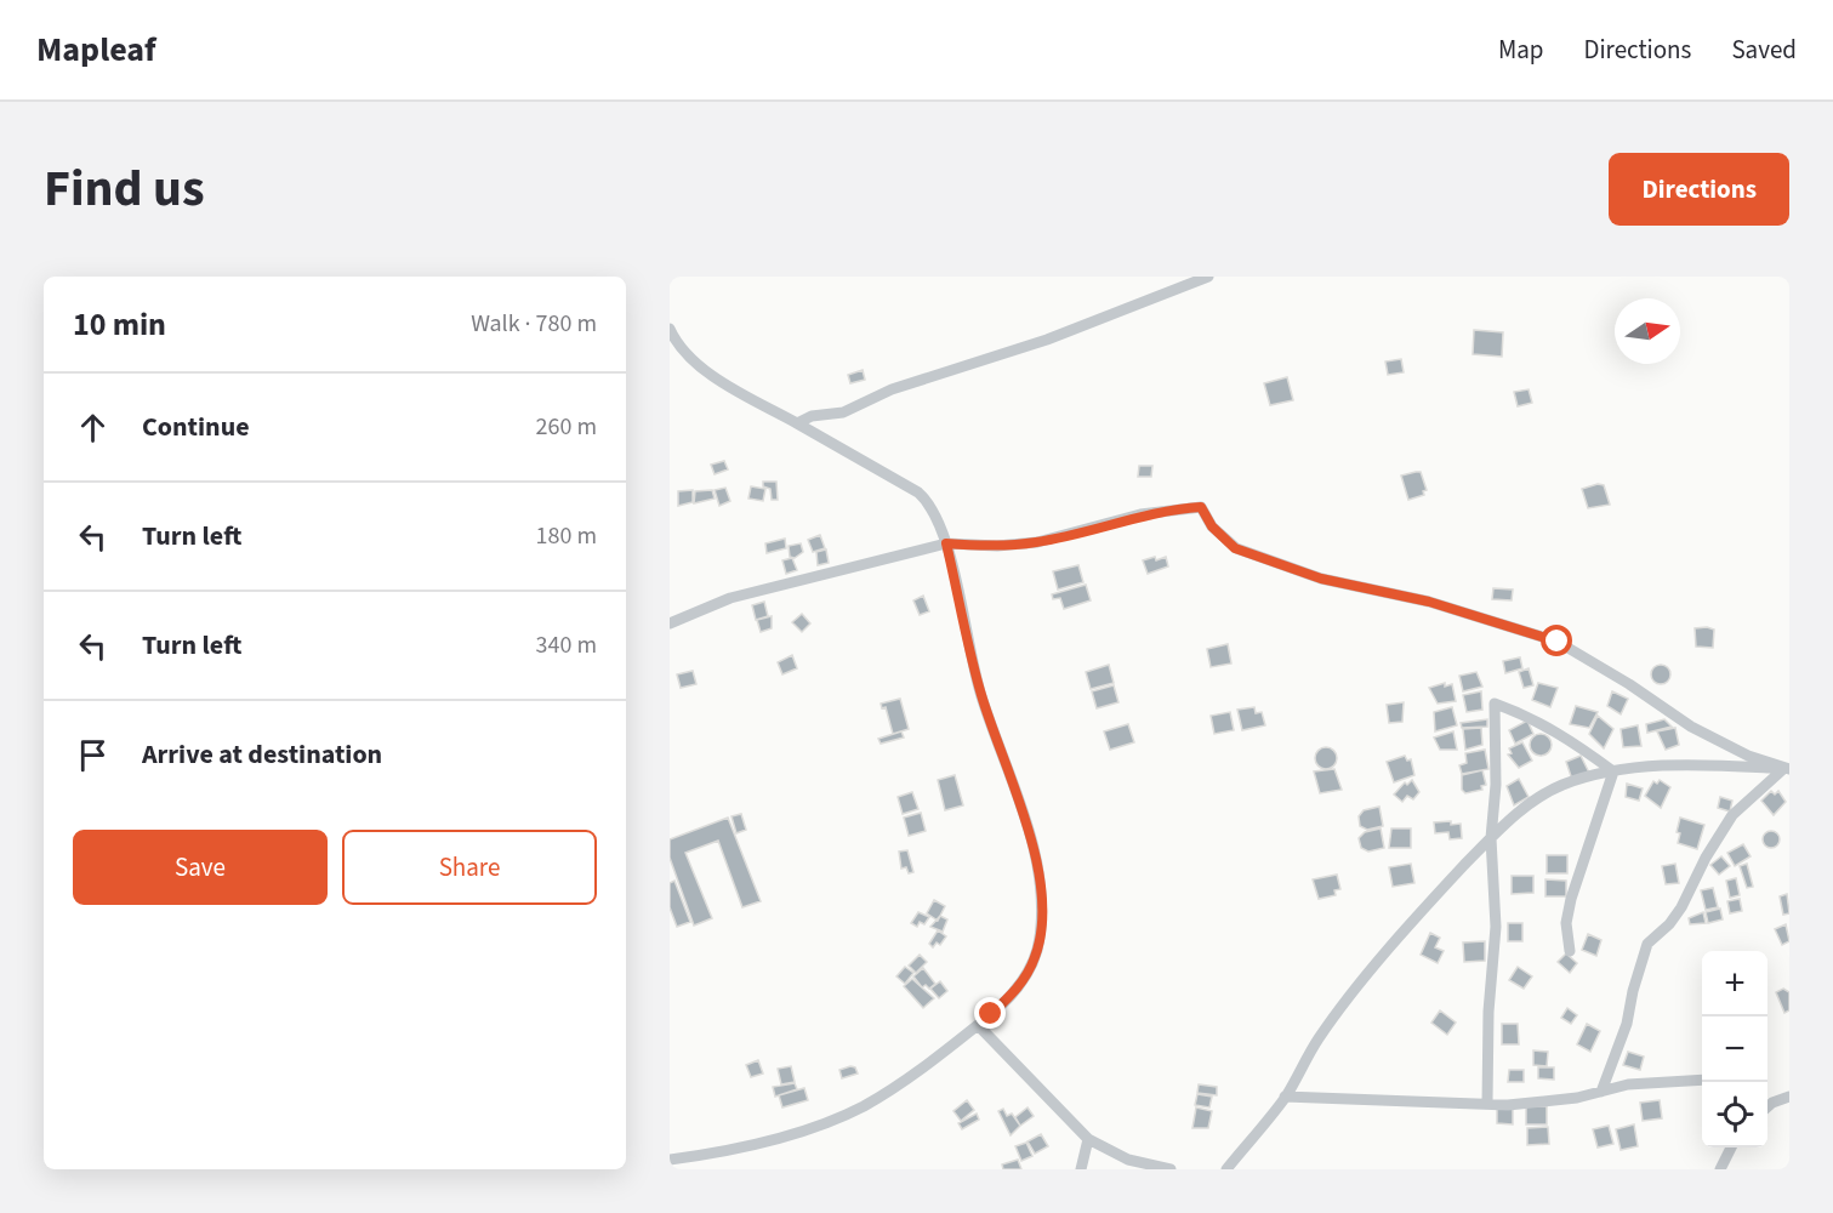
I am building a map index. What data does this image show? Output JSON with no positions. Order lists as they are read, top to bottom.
{
  "north": "right",
  "page": {
    "header": "Mapleaf",
    "nav": ["Map", "Directions", "Saved"],
    "title": "Find us",
    "buttons": [
      "Directions",
      ["Save", "Share"]
    ],
    "heading": ["10 min", "Walk · 780 m"],
    "list": [
      ["Continue", "260 m"],
      ["Turn left", "180 m"],
      ["Turn left", "340 m"],
      "Arrive at destination"
    ],
    "map_buttons": ["+", "−"]
  }
}
